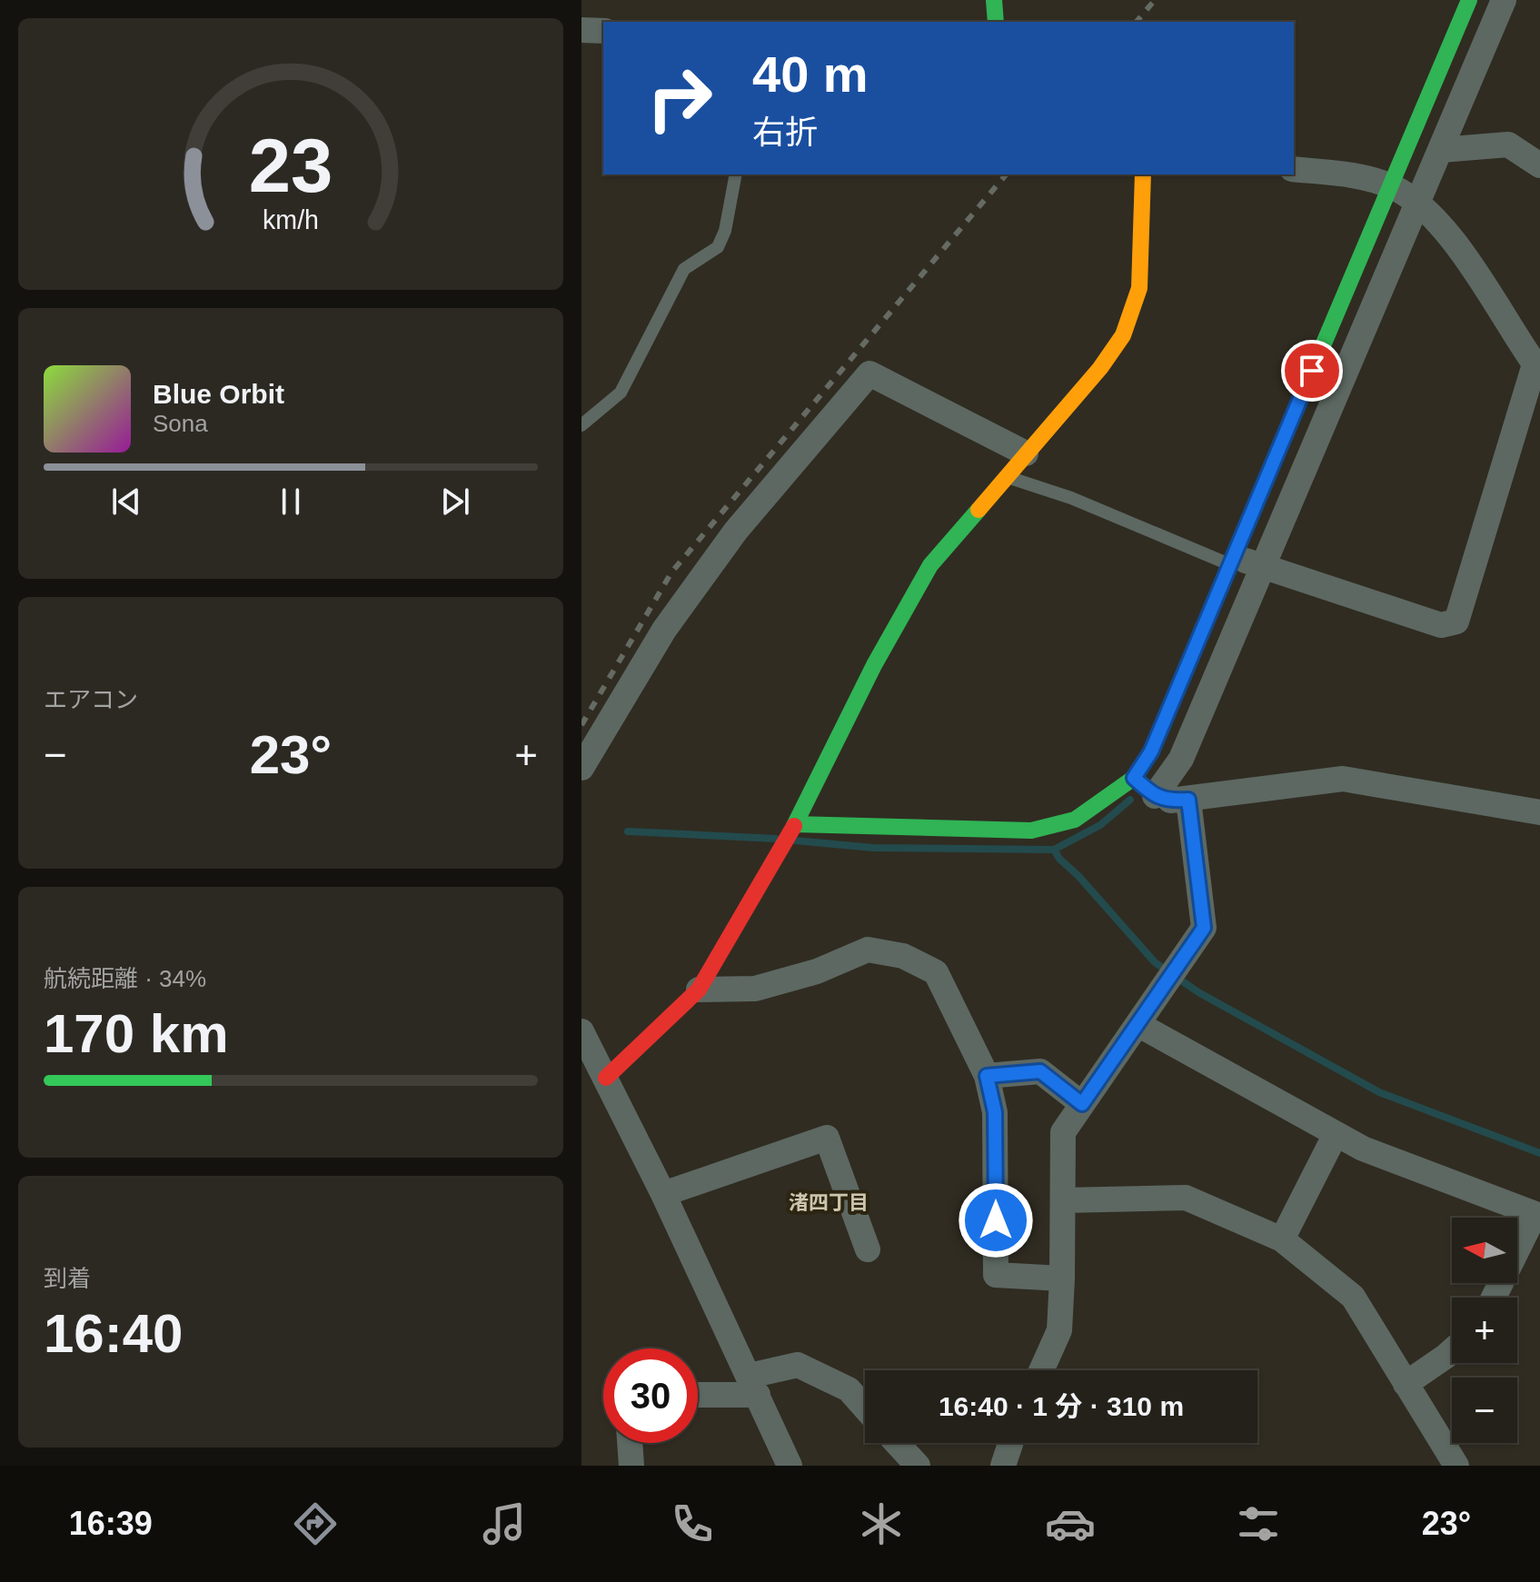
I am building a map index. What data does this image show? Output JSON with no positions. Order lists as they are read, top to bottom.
{
  "districts": ["渚四丁目"],
  "north": "left",
  "page": {
    "turn": ["40 m", "右折"],
    "song": ["Blue Orbit", "Sona"],
    "tile": [
      "エアコン",
      ["航続距離 · 34%", "170 km"],
      ["到着", "16:40"]
    ],
    "heat": ["−", "23°", "+"],
    "map_buttons": ["+", "−"],
    "limit": "30",
    "trip": "16:40 · 1 分 · 310 m",
    "tabs": ["16:39", "23°"],
    "gauge": ["23", "km/h"]
  }
}
